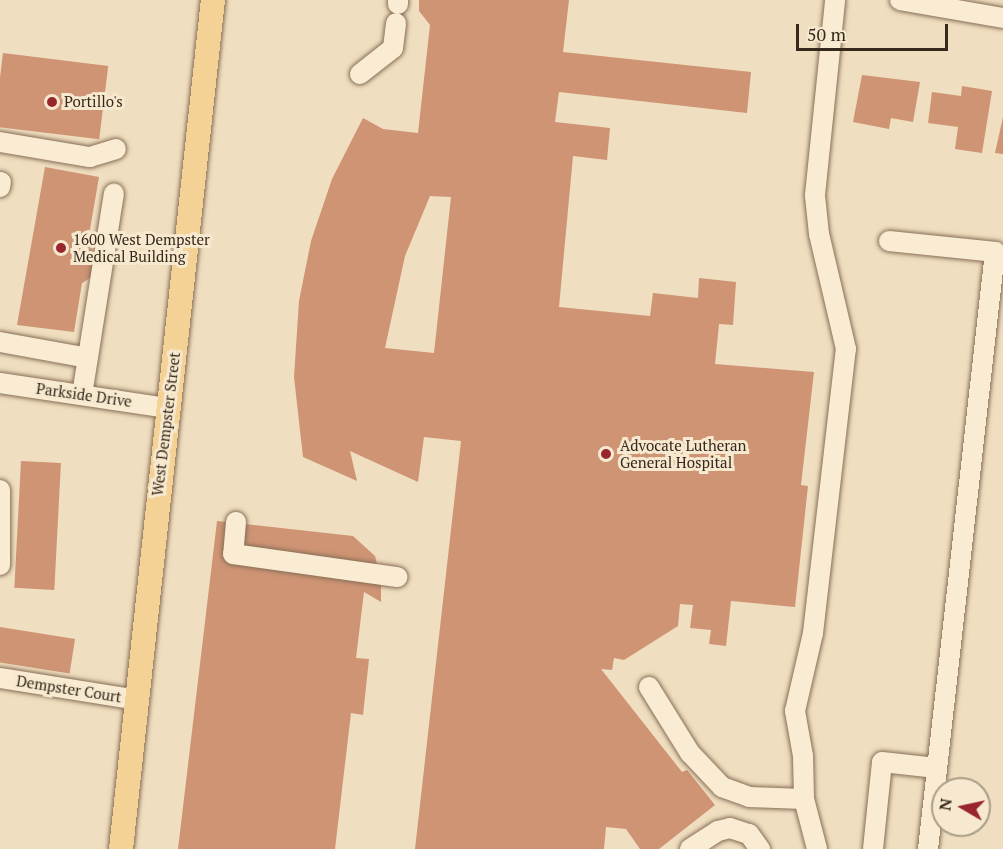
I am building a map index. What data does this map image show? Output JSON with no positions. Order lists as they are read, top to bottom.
{
  "streets": {
    "main road": ["West Dempster Street"],
    "street": ["Parkside Drive", "Dempster Court"]
  },
  "crossings": [
    ["Parkside Drive", "West Dempster Street"],
    ["West Dempster Street", "Dempster Court"]
  ],
  "places": ["Portillo's", "1600 West Dempster Medical Building", "Advocate Lutheran General Hospital"],
  "scale_bar": "50 m",
  "north": "left"
}
